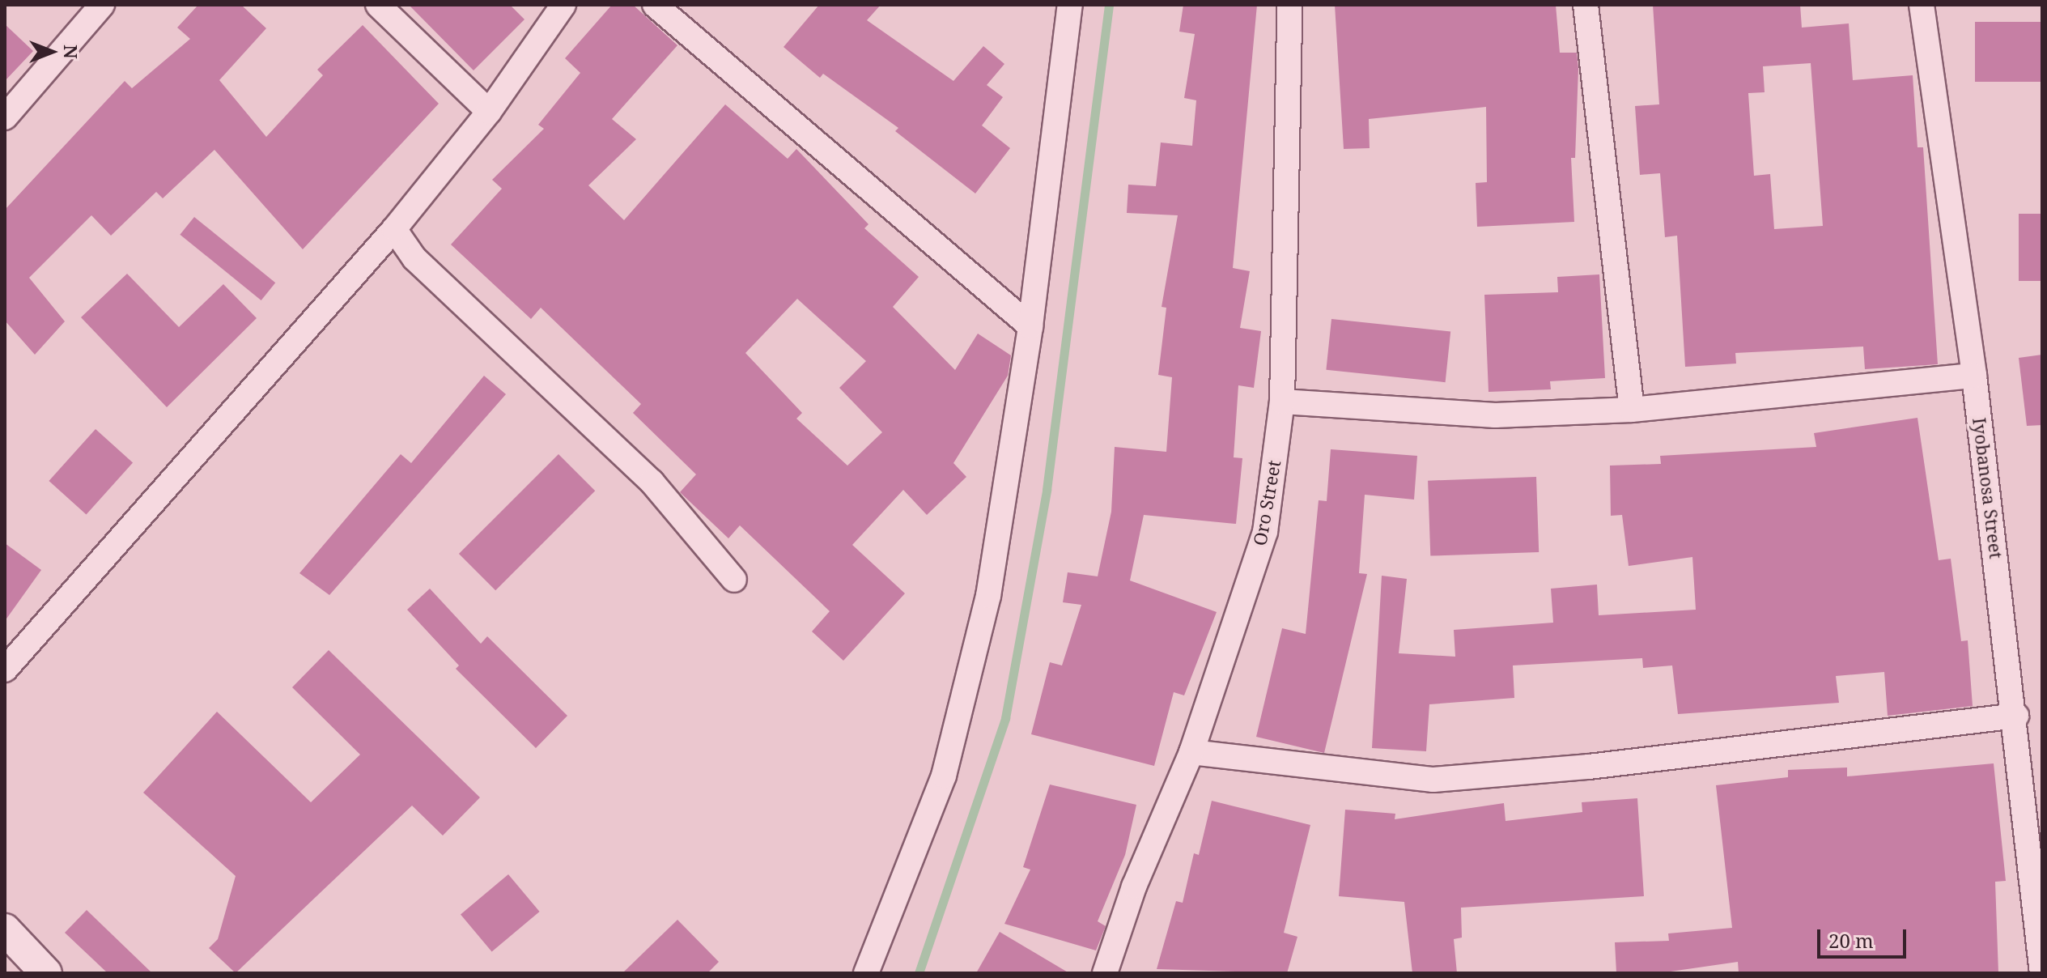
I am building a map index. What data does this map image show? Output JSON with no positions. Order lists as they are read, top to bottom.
{
  "streets": {
    "street": ["Iyobanosa Street", "Oro Street"]
  },
  "scale_bar": "20 m",
  "north": "right"
}
